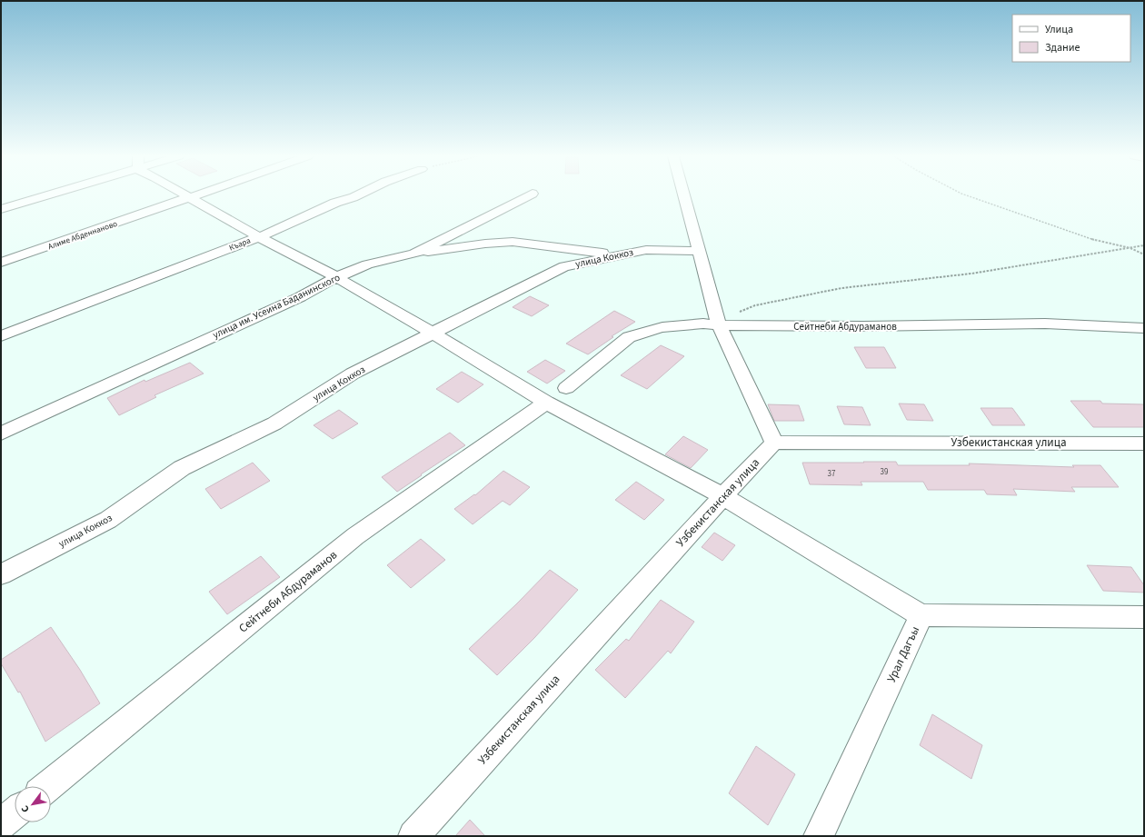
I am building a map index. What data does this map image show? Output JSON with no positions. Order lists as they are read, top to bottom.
{
  "streets": {
    "street": [
      "Алиме Абденнаново",
      "Къара",
      "улица Коккоз",
      "улица им. Усеина Баданинского",
      "Сейтнеби Абдураманов",
      "Узбекистанская улица",
      "Урал Дагъы"
    ]
  },
  "house_numbers": ["39", "37"],
  "legend": ["Улица", "Здание"],
  "north": "bottom left"
}
